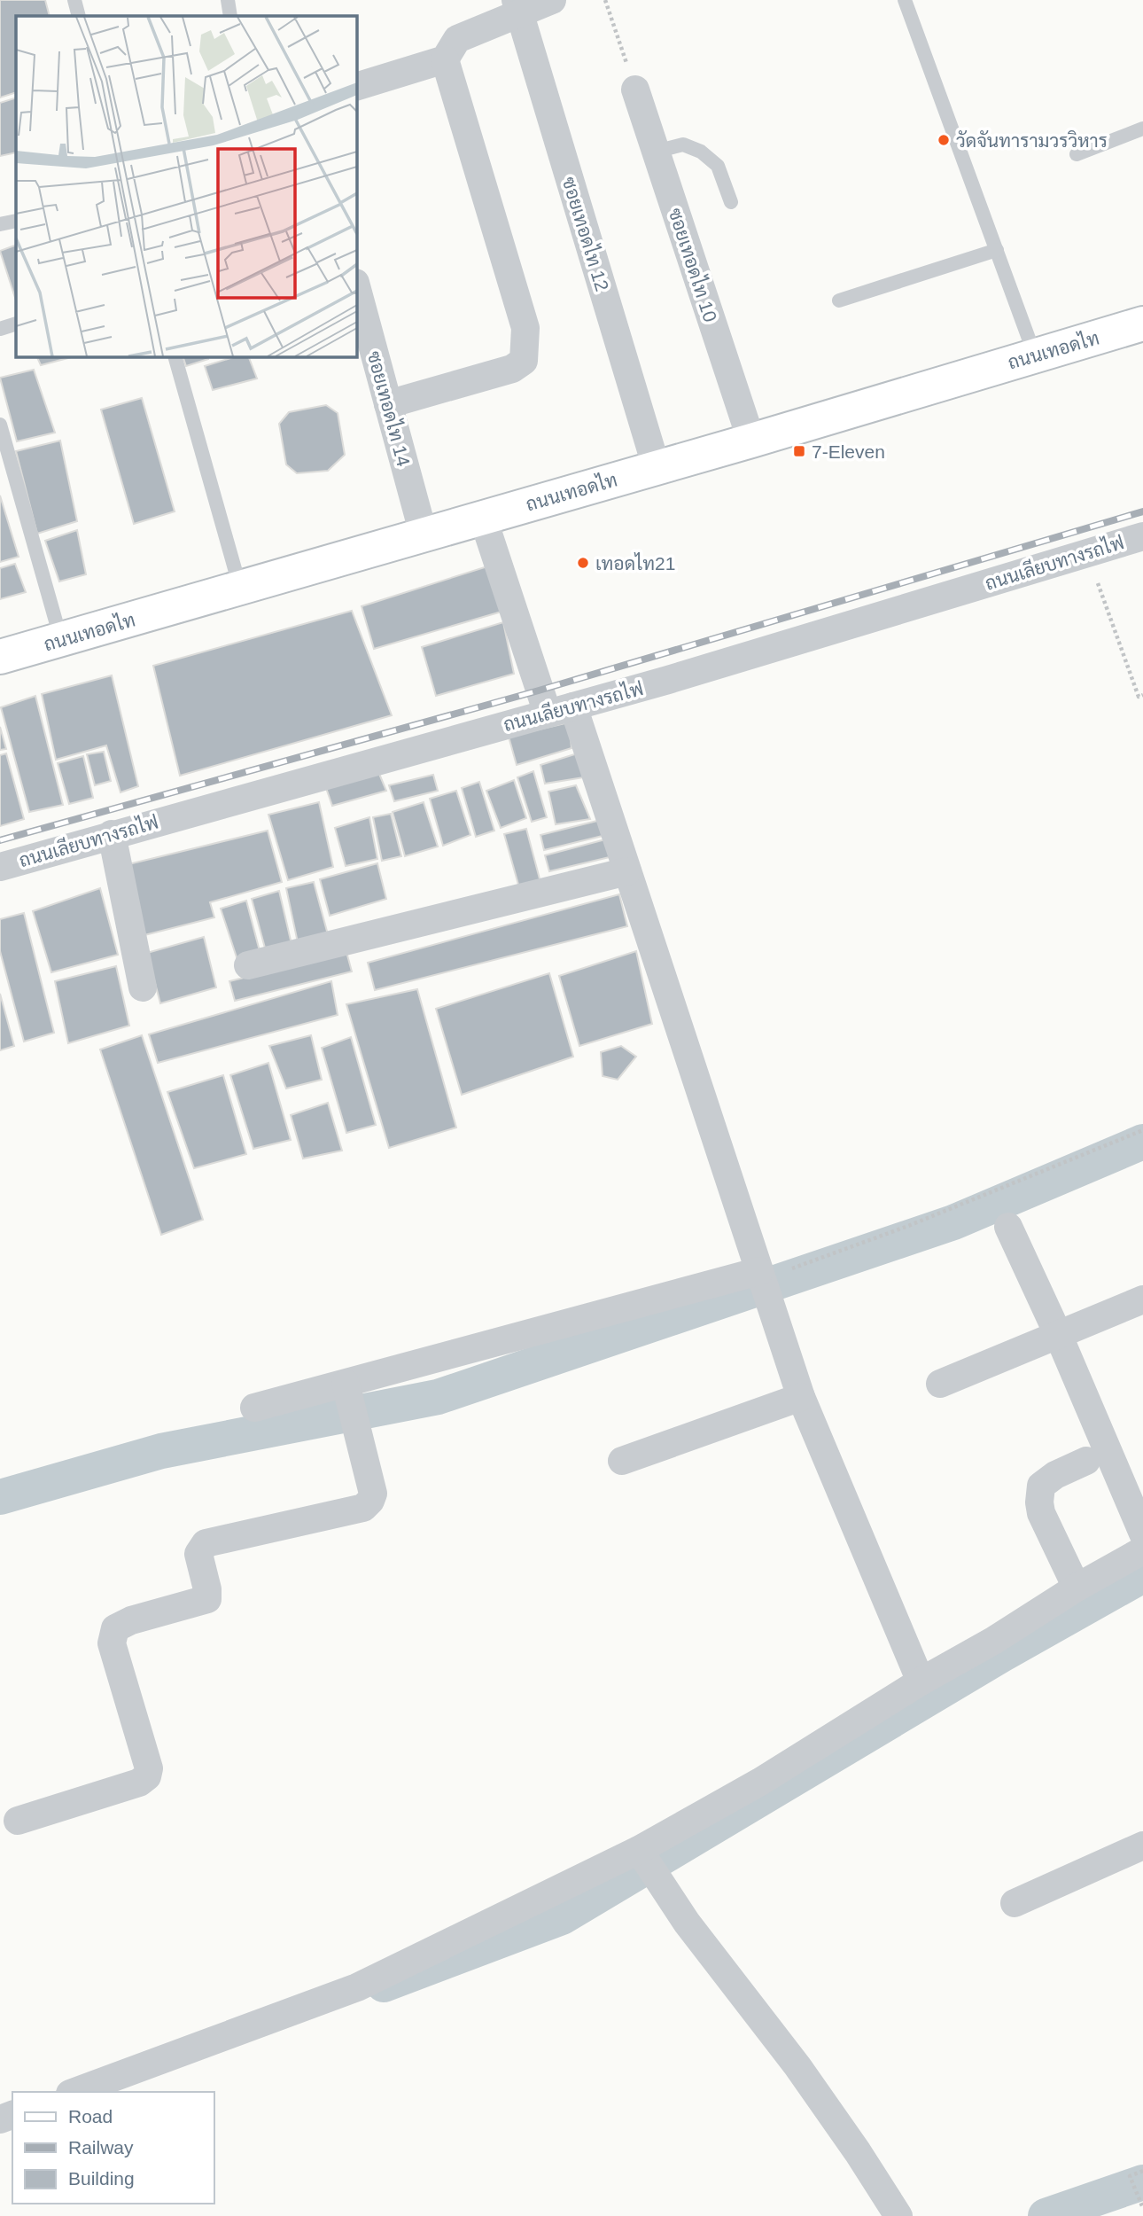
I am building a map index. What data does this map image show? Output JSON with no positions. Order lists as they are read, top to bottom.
{
  "streets": {
    "main road": ["ถนนเทอดไท"],
    "street": [
      "ซอยเทอดไท 12",
      "ซอยเทอดไท 10",
      "ซอยเทอดไท 14",
      "ถนนเลียบทางรถไฟ"
    ]
  },
  "crossings": [
    ["ซอยเทอดไท 12", "ถนนเทอดไท"],
    ["ซอยเทอดไท 10", "ถนนเทอดไท"],
    ["ถนนเทอดไท", "ซอยเทอดไท 14"]
  ],
  "places": {
    "other": ["วัดจันทารามวรวิหาร", "เทอดไท21"],
    "transit": ["7-Eleven"]
  },
  "legend": ["Road", "Railway", "Building"]
}
